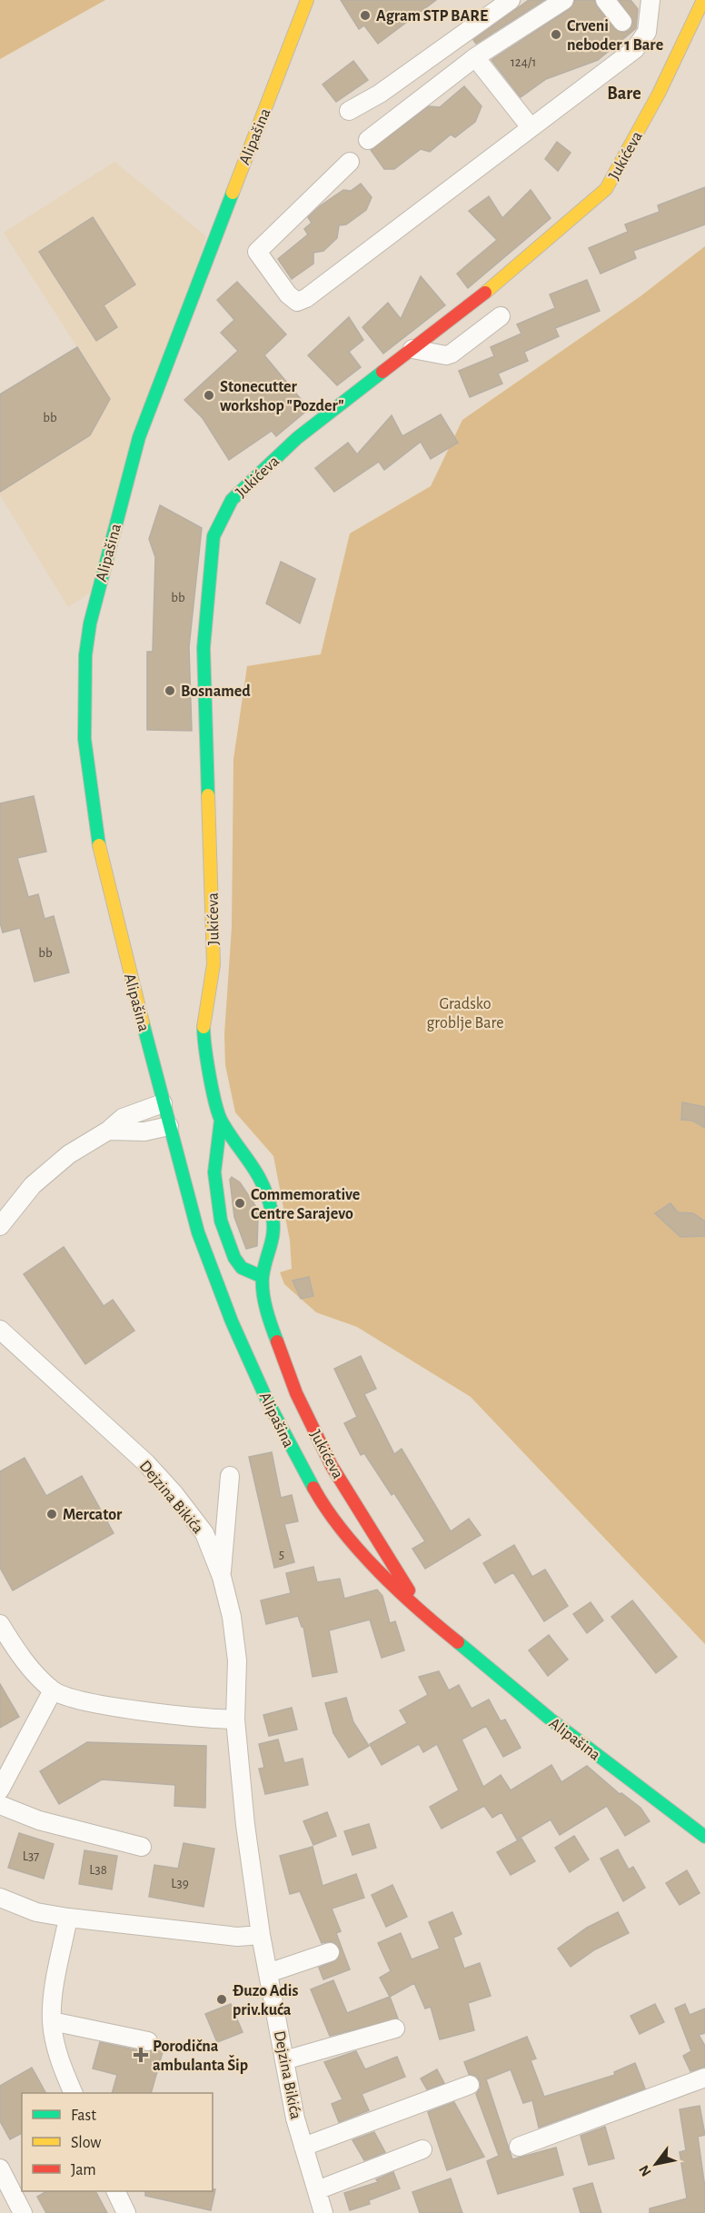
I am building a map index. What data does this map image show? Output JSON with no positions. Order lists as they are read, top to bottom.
{
  "streets": {
    "main road": ["Alipašina", "Jukićeva"],
    "street": ["Dejzina Bikića"]
  },
  "crossings": [
    ["Alipašina", "Jukićeva"]
  ],
  "districts": ["Bare"],
  "parks": ["Gradsko groblje Bare"],
  "places": {
    "other": [
      "Agram STP BARE",
      "Crveni neboder 1 Bare",
      "Stonecutter workshop \"Pozder\"",
      "Bosnamed",
      "Commemorative Centre Sarajevo",
      "Mercator",
      "Đuzo Adis priv.kuća"
    ],
    "health": ["Porodična ambulanta Šip"]
  },
  "house_numbers": [
    "124/1",
    "bb",
    "bb",
    "bb",
    "5",
    "L37",
    "L38",
    "L39"
  ],
  "legend": ["Fast", "Slow", "Jam"],
  "north": "bottom left"
}
